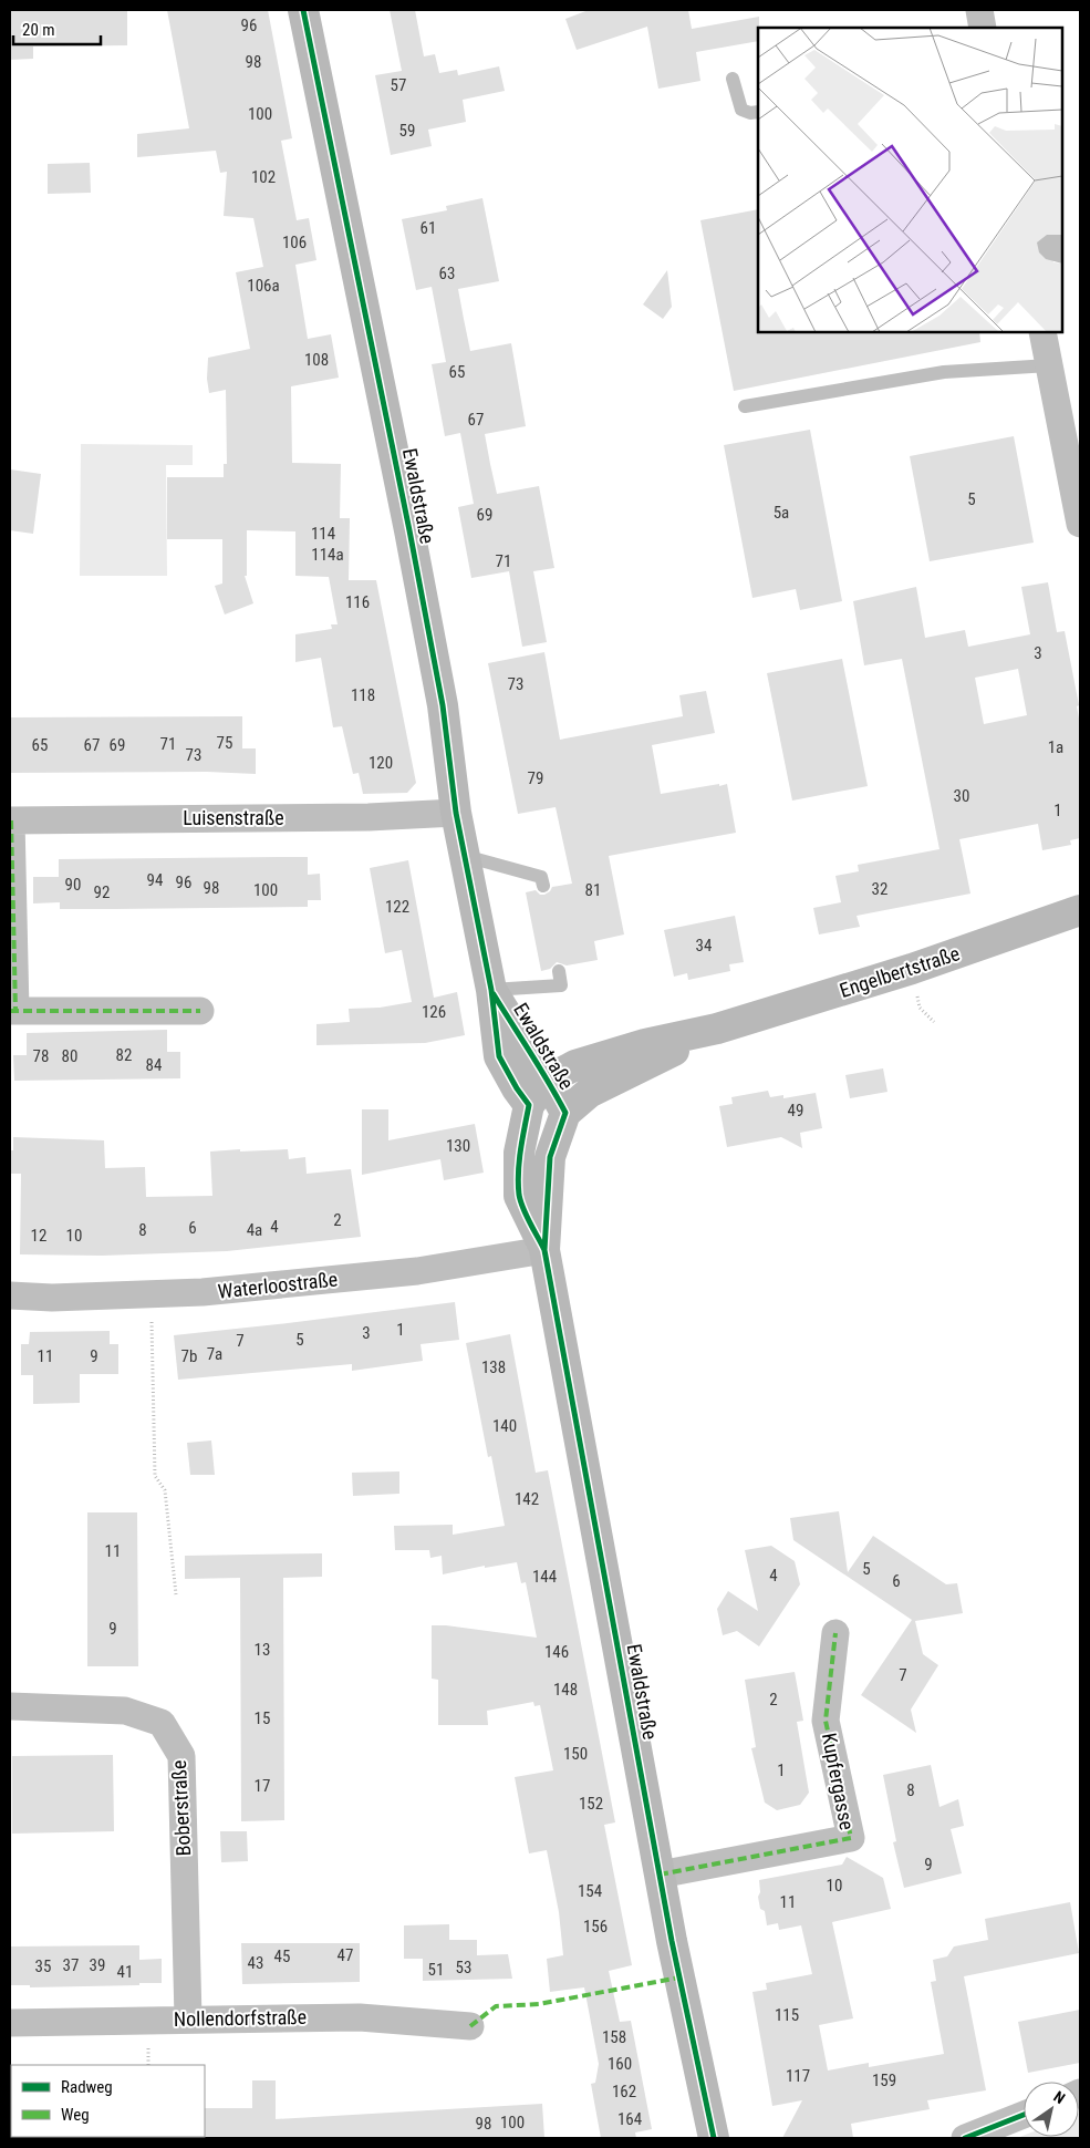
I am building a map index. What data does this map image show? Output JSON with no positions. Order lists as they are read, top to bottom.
{
  "streets": {
    "main road": ["Ewaldstraße", "Engelbertstraße"],
    "street": [
      "Luisenstraße",
      "Waterloostraße",
      "Kupfergasse",
      "Boberstraße",
      "Nollendorfstraße"
    ]
  },
  "crossings": [
    ["Ewaldstraße", "Luisenstraße"],
    ["Ewaldstraße", "Engelbertstraße"],
    ["Ewaldstraße", "Waterloostraße"],
    ["Ewaldstraße", "Kupfergasse"],
    ["Boberstraße", "Nollendorfstraße"]
  ],
  "house_numbers": [
    "96",
    "98",
    "57",
    "100",
    "59",
    "102",
    "61",
    "106",
    "63",
    "106a",
    "108",
    "65",
    "67",
    "5",
    "5a",
    "69",
    "114",
    "114a",
    "71",
    "116",
    "3",
    "73",
    "118",
    "75",
    "71",
    "65",
    "67",
    "69",
    "1a",
    "73",
    "120",
    "79",
    "30",
    "1",
    "94",
    "96",
    "90",
    "98",
    "32",
    "100",
    "81",
    "92",
    "122",
    "34",
    "126",
    "82",
    "78",
    "80",
    "84",
    "49",
    "130",
    "2",
    "4",
    "6",
    "8",
    "4a",
    "12",
    "10",
    "1",
    "3",
    "5",
    "7",
    "7a",
    "11",
    "9",
    "7b",
    "138",
    "140",
    "142",
    "11",
    "5",
    "4",
    "144",
    "6",
    "9",
    "13",
    "146",
    "7",
    "148",
    "2",
    "15",
    "150",
    "1",
    "17",
    "8",
    "152",
    "9",
    "10",
    "154",
    "11",
    "156",
    "47",
    "45",
    "43",
    "37",
    "39",
    "35",
    "53",
    "51",
    "41",
    "115",
    "158",
    "160",
    "117",
    "159",
    "162",
    "164",
    "100",
    "98"
  ],
  "legend": ["Radweg", "Weg"],
  "scale_bar": "20 m",
  "north": "top right"
}
